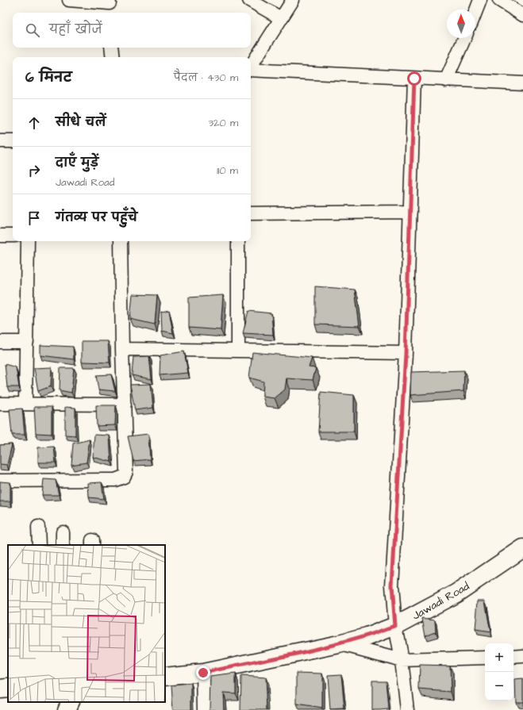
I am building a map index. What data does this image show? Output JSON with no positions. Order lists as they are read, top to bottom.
{
  "streets": {
    "street": ["Jawadi Road"]
  },
  "north": "top",
  "page": {
    "search": "यहाँ खोजें",
    "heading": ["6 मिनट", "पैदल · 430 m"],
    "list": [
      ["सीधे चलें", "320 m"],
      ["दाएँ मुड़ें", "Jawadi Road", "110 m"],
      "गंतव्य पर पहुँचे"
    ],
    "map_buttons": ["+", "−"]
  }
}
